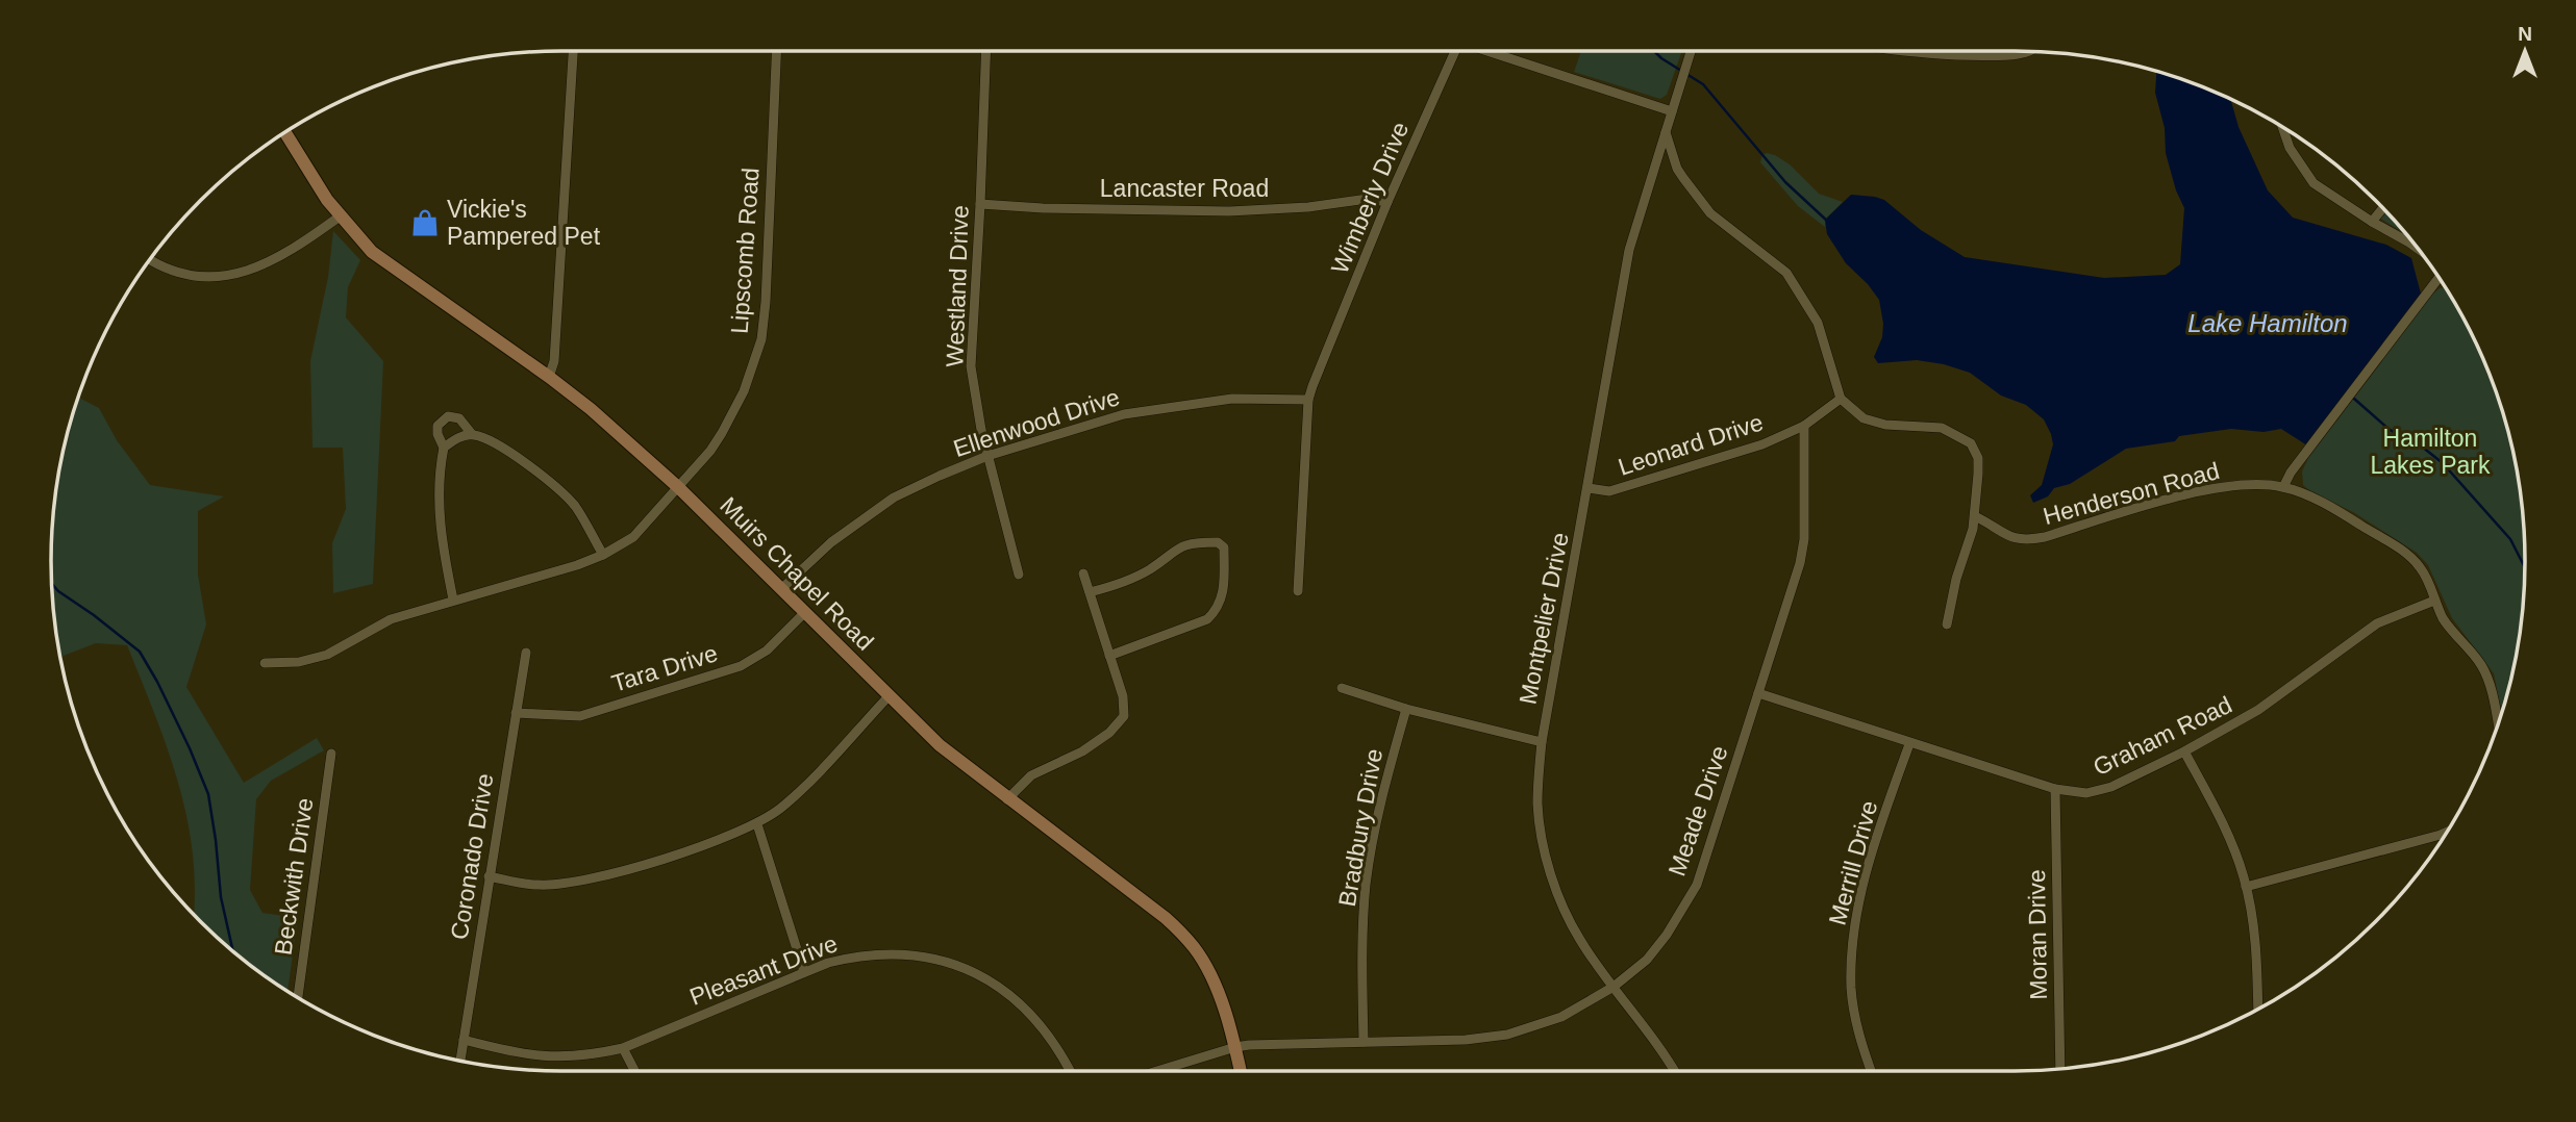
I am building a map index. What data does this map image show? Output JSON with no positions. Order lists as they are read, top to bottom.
{
  "streets": {
    "main road": ["Muirs Chapel Road"],
    "street": [
      "Lancaster Road",
      "Wimberly Drive",
      "Lipscomb Road",
      "Westland Drive",
      "Ellenwood Drive",
      "Leonard Drive",
      "Henderson Road",
      "Montpelier Drive",
      "Tara Drive",
      "Graham Road",
      "Meade Drive",
      "Bradbury Drive",
      "Coronado Drive",
      "Merrill Drive",
      "Beckwith Drive",
      "Moran Drive",
      "Pleasant Drive"
    ]
  },
  "crossings": [
    ["Lancaster Road", "Wimberly Drive"],
    ["Lancaster Road", "Westland Drive"],
    ["Wimberly Drive", "Ellenwood Drive"],
    ["Lipscomb Road", "Muirs Chapel Road"],
    ["Westland Drive", "Ellenwood Drive"],
    ["Ellenwood Drive", "Muirs Chapel Road"],
    ["Leonard Drive", "Montpelier Drive"],
    ["Leonard Drive", "Meade Drive"],
    ["Henderson Road", "Graham Road"],
    ["Muirs Chapel Road", "Tara Drive"],
    ["Muirs Chapel Road", "Meade Drive"],
    ["Montpelier Drive", "Meade Drive"],
    ["Tara Drive", "Coronado Drive"],
    ["Graham Road", "Meade Drive"],
    ["Graham Road", "Merrill Drive"],
    ["Graham Road", "Moran Drive"],
    ["Meade Drive", "Bradbury Drive"],
    ["Coronado Drive", "Pleasant Drive"]
  ],
  "water": ["Lake Hamilton"],
  "parks": ["Hamilton Lakes Park"],
  "places": {
    "shop": ["Vickie's Pampered Pet"]
  },
  "north": "top"
}
